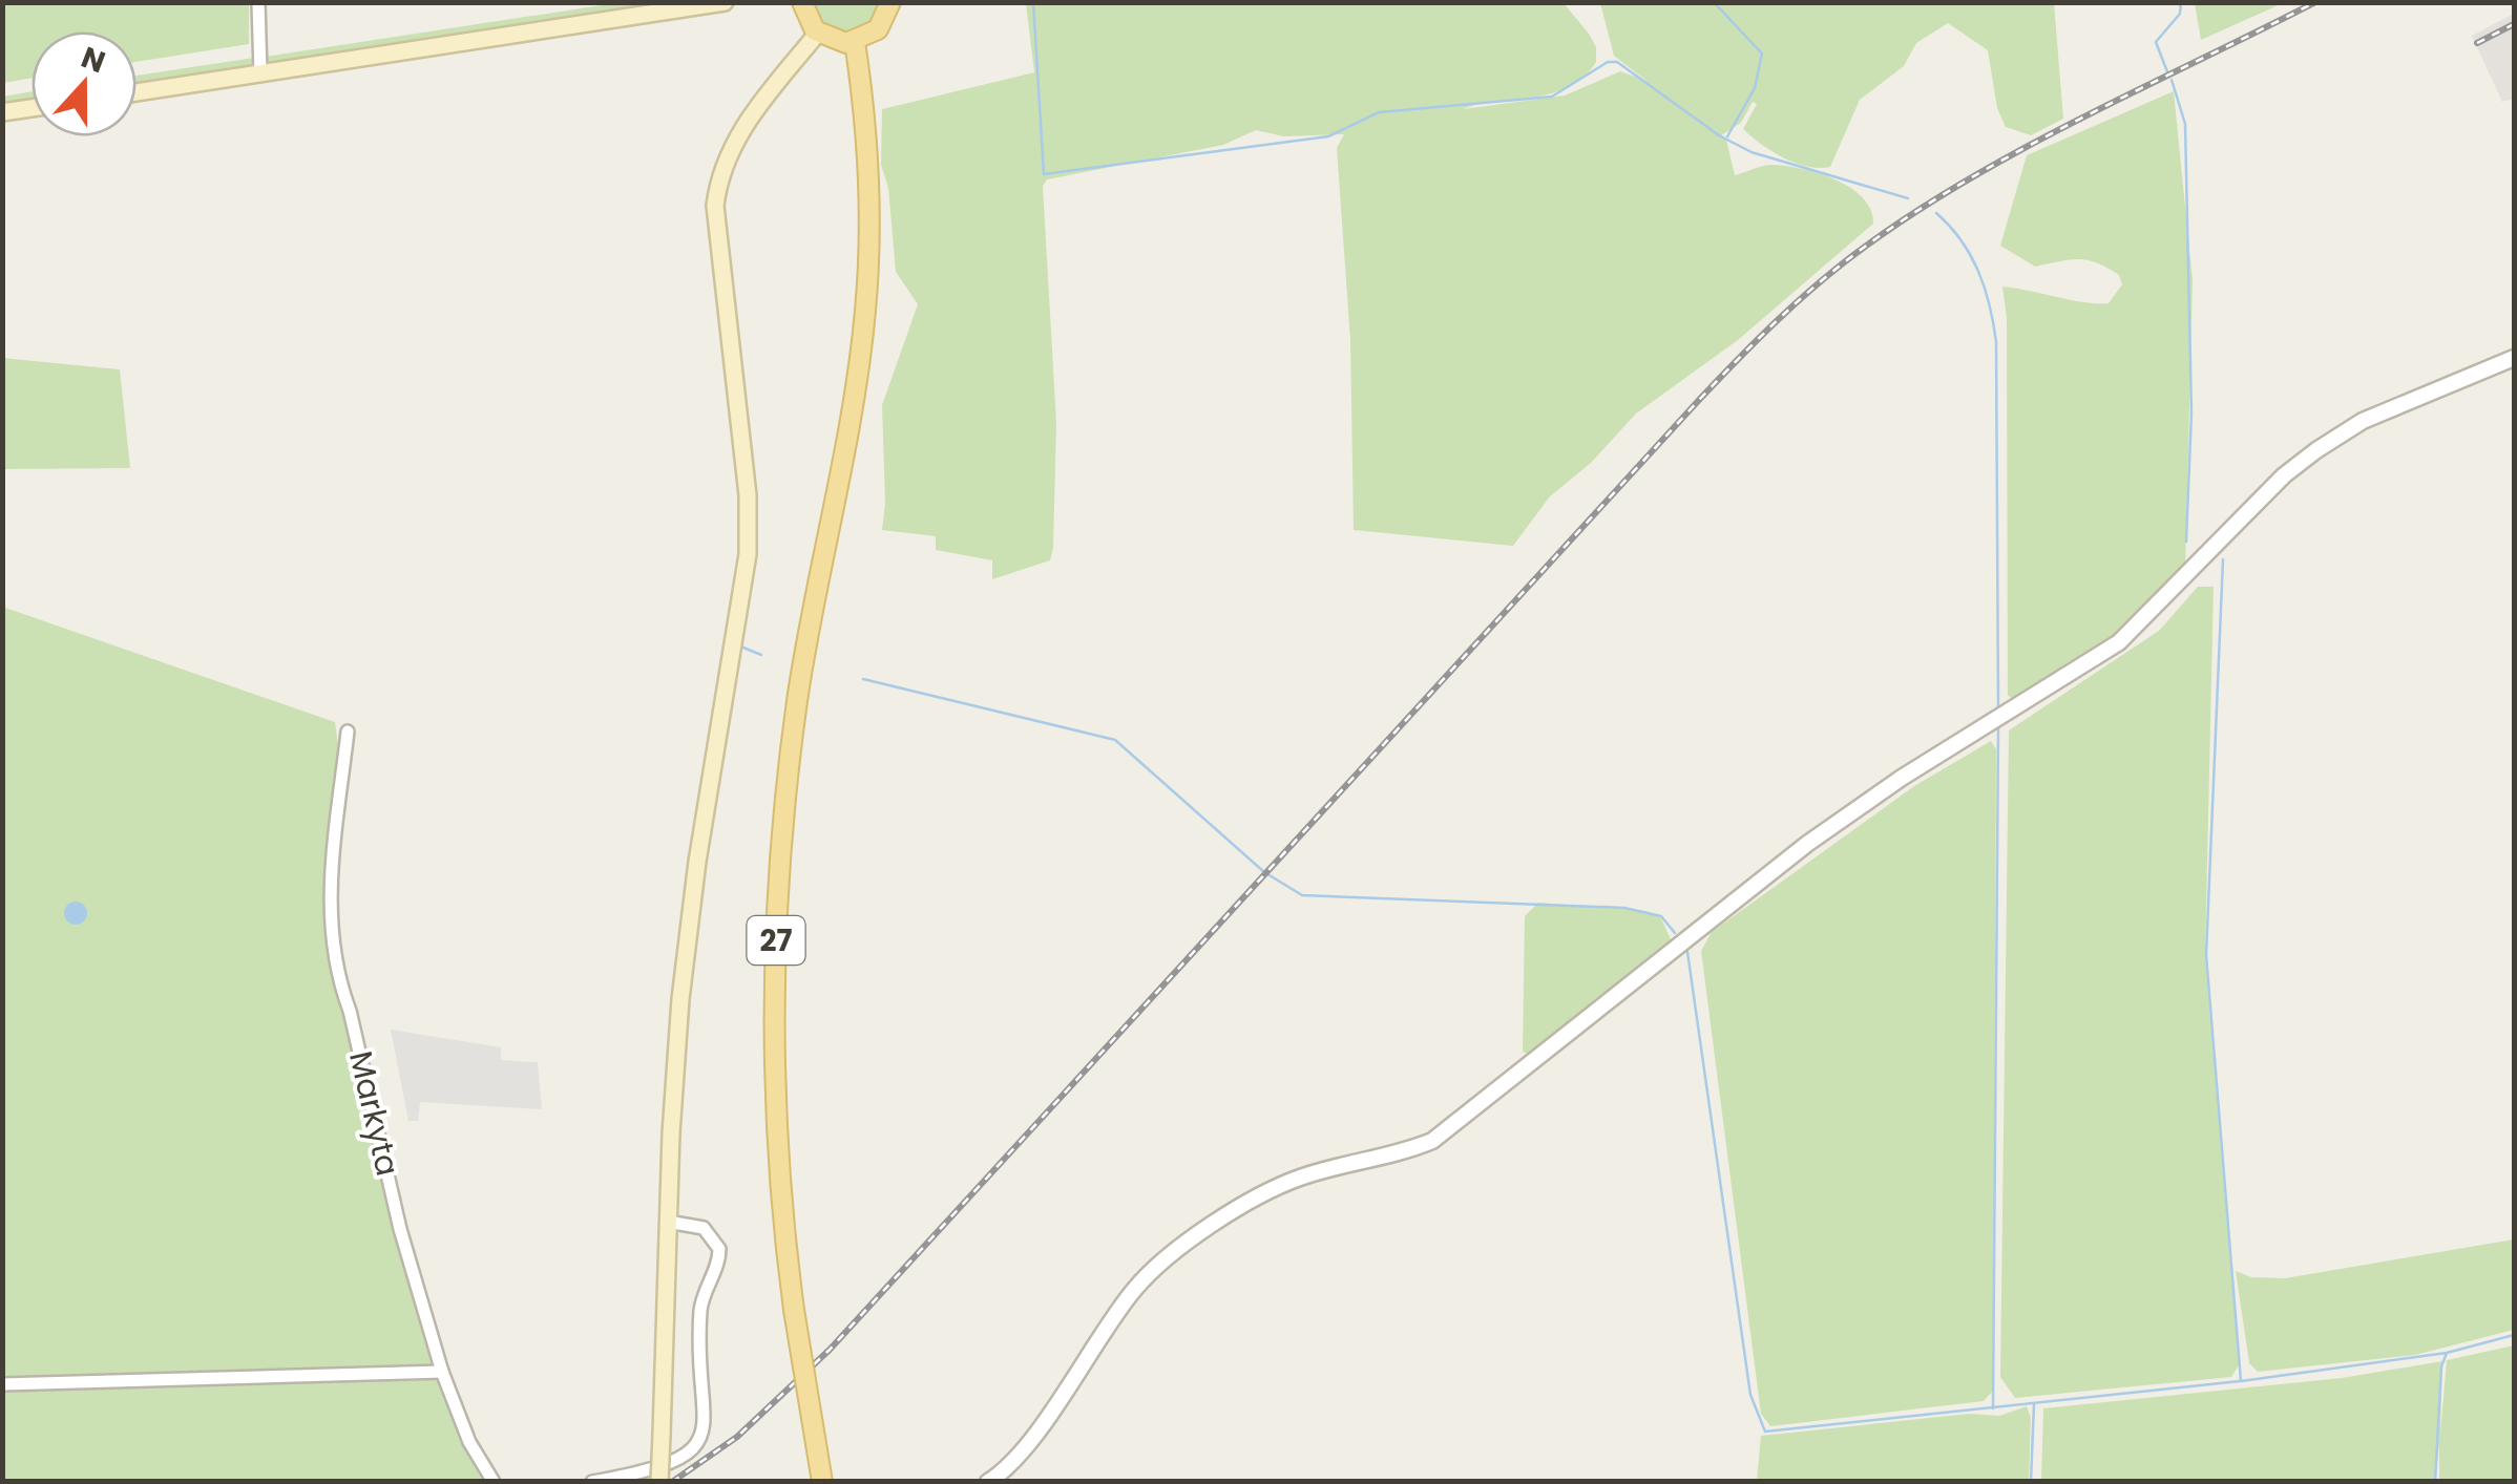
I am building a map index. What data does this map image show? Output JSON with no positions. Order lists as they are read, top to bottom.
{
  "streets": {
    "main road": ["27"],
    "street": ["Markyta"]
  },
  "north": "top"
}
